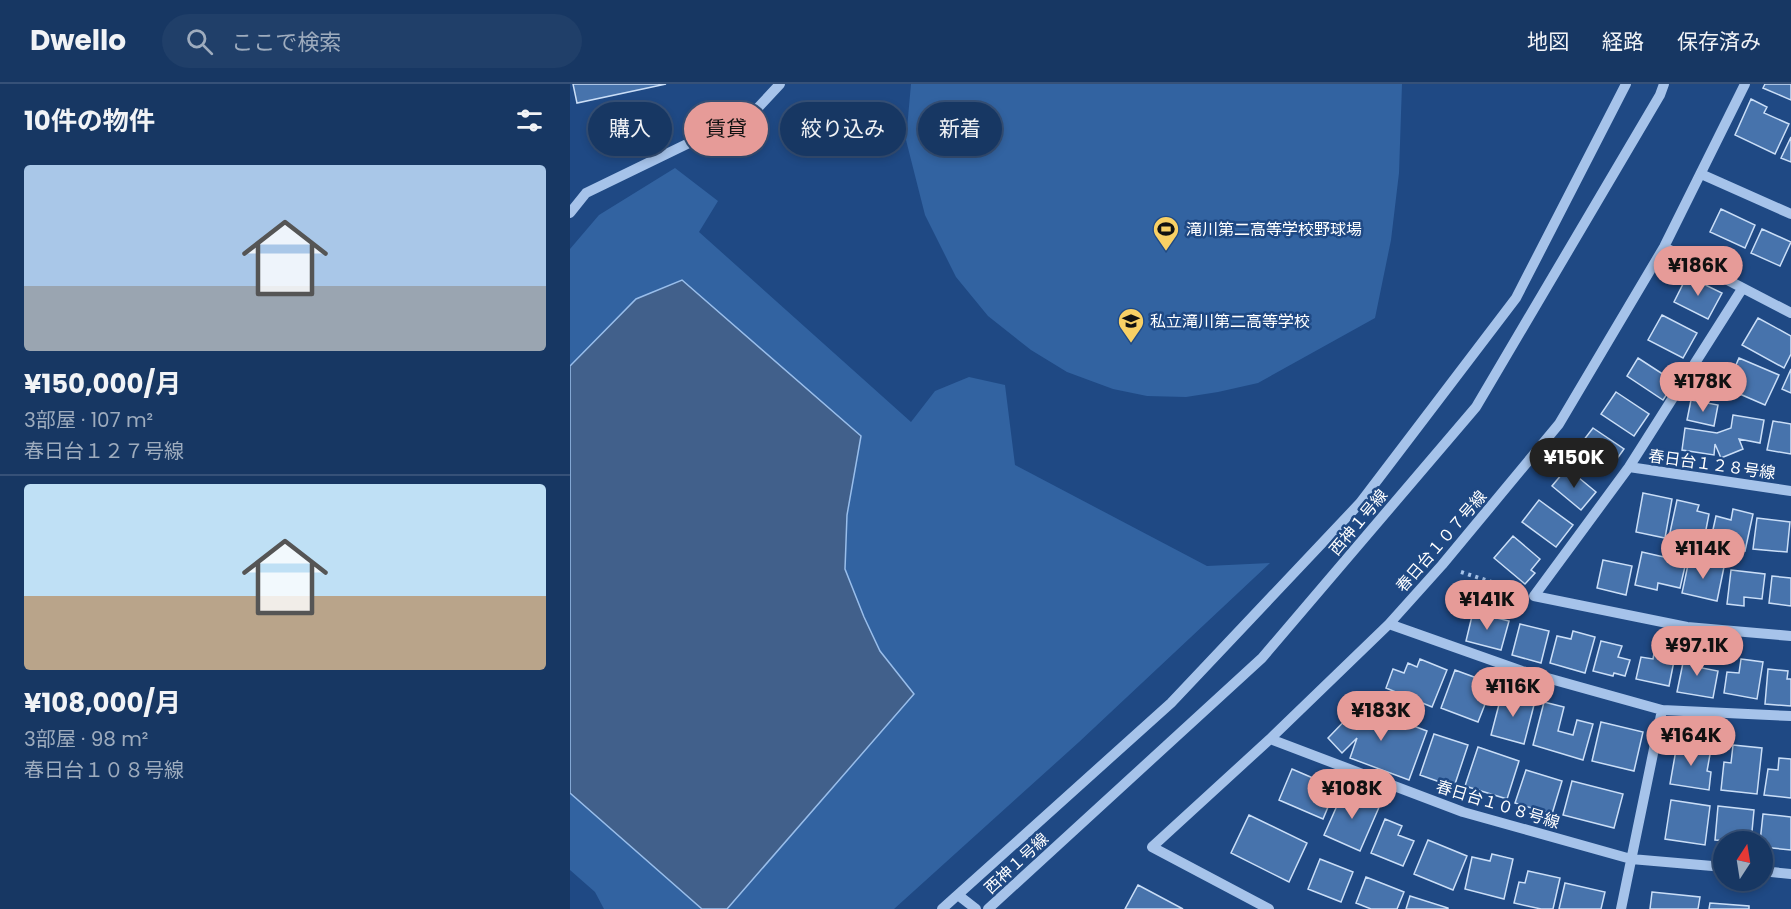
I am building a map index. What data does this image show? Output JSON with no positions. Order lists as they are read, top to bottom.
{
  "streets": {
    "street": [
      "春日台１２８号線",
      "西神１号線",
      "春日台１０７号線",
      "春日台１０８号線"
    ]
  },
  "crossings": [
    ["春日台１０７号線", "春日台１０８号線"]
  ],
  "places": {
    "sports": ["滝川第二高等学校野球場"],
    "school or university": ["私立滝川第二高等学校"]
  },
  "north": "top",
  "page": {
    "header": "Dwello",
    "search": "ここで検索",
    "nav": ["地図", "経路", "保存済み"],
    "heading": "10件の物件",
    "chip": [
      "購入",
      "賃貸",
      "絞り込み",
      "新着"
    ],
    "list": [
      {
        "name": "¥150,000/月",
        "note": "3部屋 · 107 m² · 春日台１２７号線"
      },
      {
        "name": "¥108,000/月",
        "note": "3部屋 · 98 m² · 春日台１０８号線"
      }
    ],
    "price": [
      "¥186K",
      "¥178K",
      "¥150K",
      "¥114K",
      "¥141K",
      "¥97.1K",
      "¥116K",
      "¥183K",
      "¥164K",
      "¥108K"
    ]
  }
}
